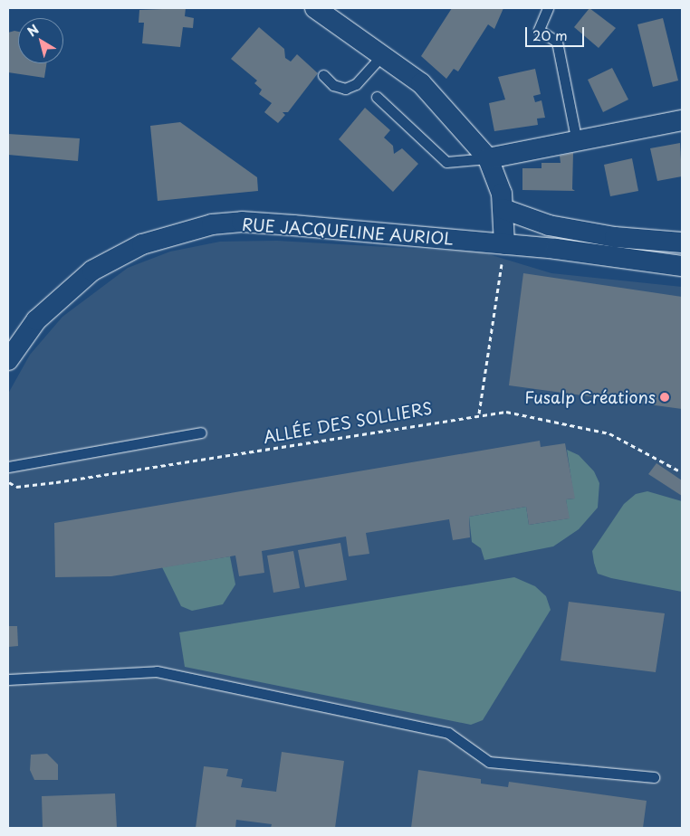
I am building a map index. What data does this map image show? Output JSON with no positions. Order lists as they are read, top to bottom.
{
  "streets": {
    "street": ["RUE JACQUELINE AURIOL"],
    "path": ["ALLÉE DES SOLLIERS"]
  },
  "places": ["Fusalp Créations"],
  "scale_bar": "20 m",
  "north": "top left"
}
